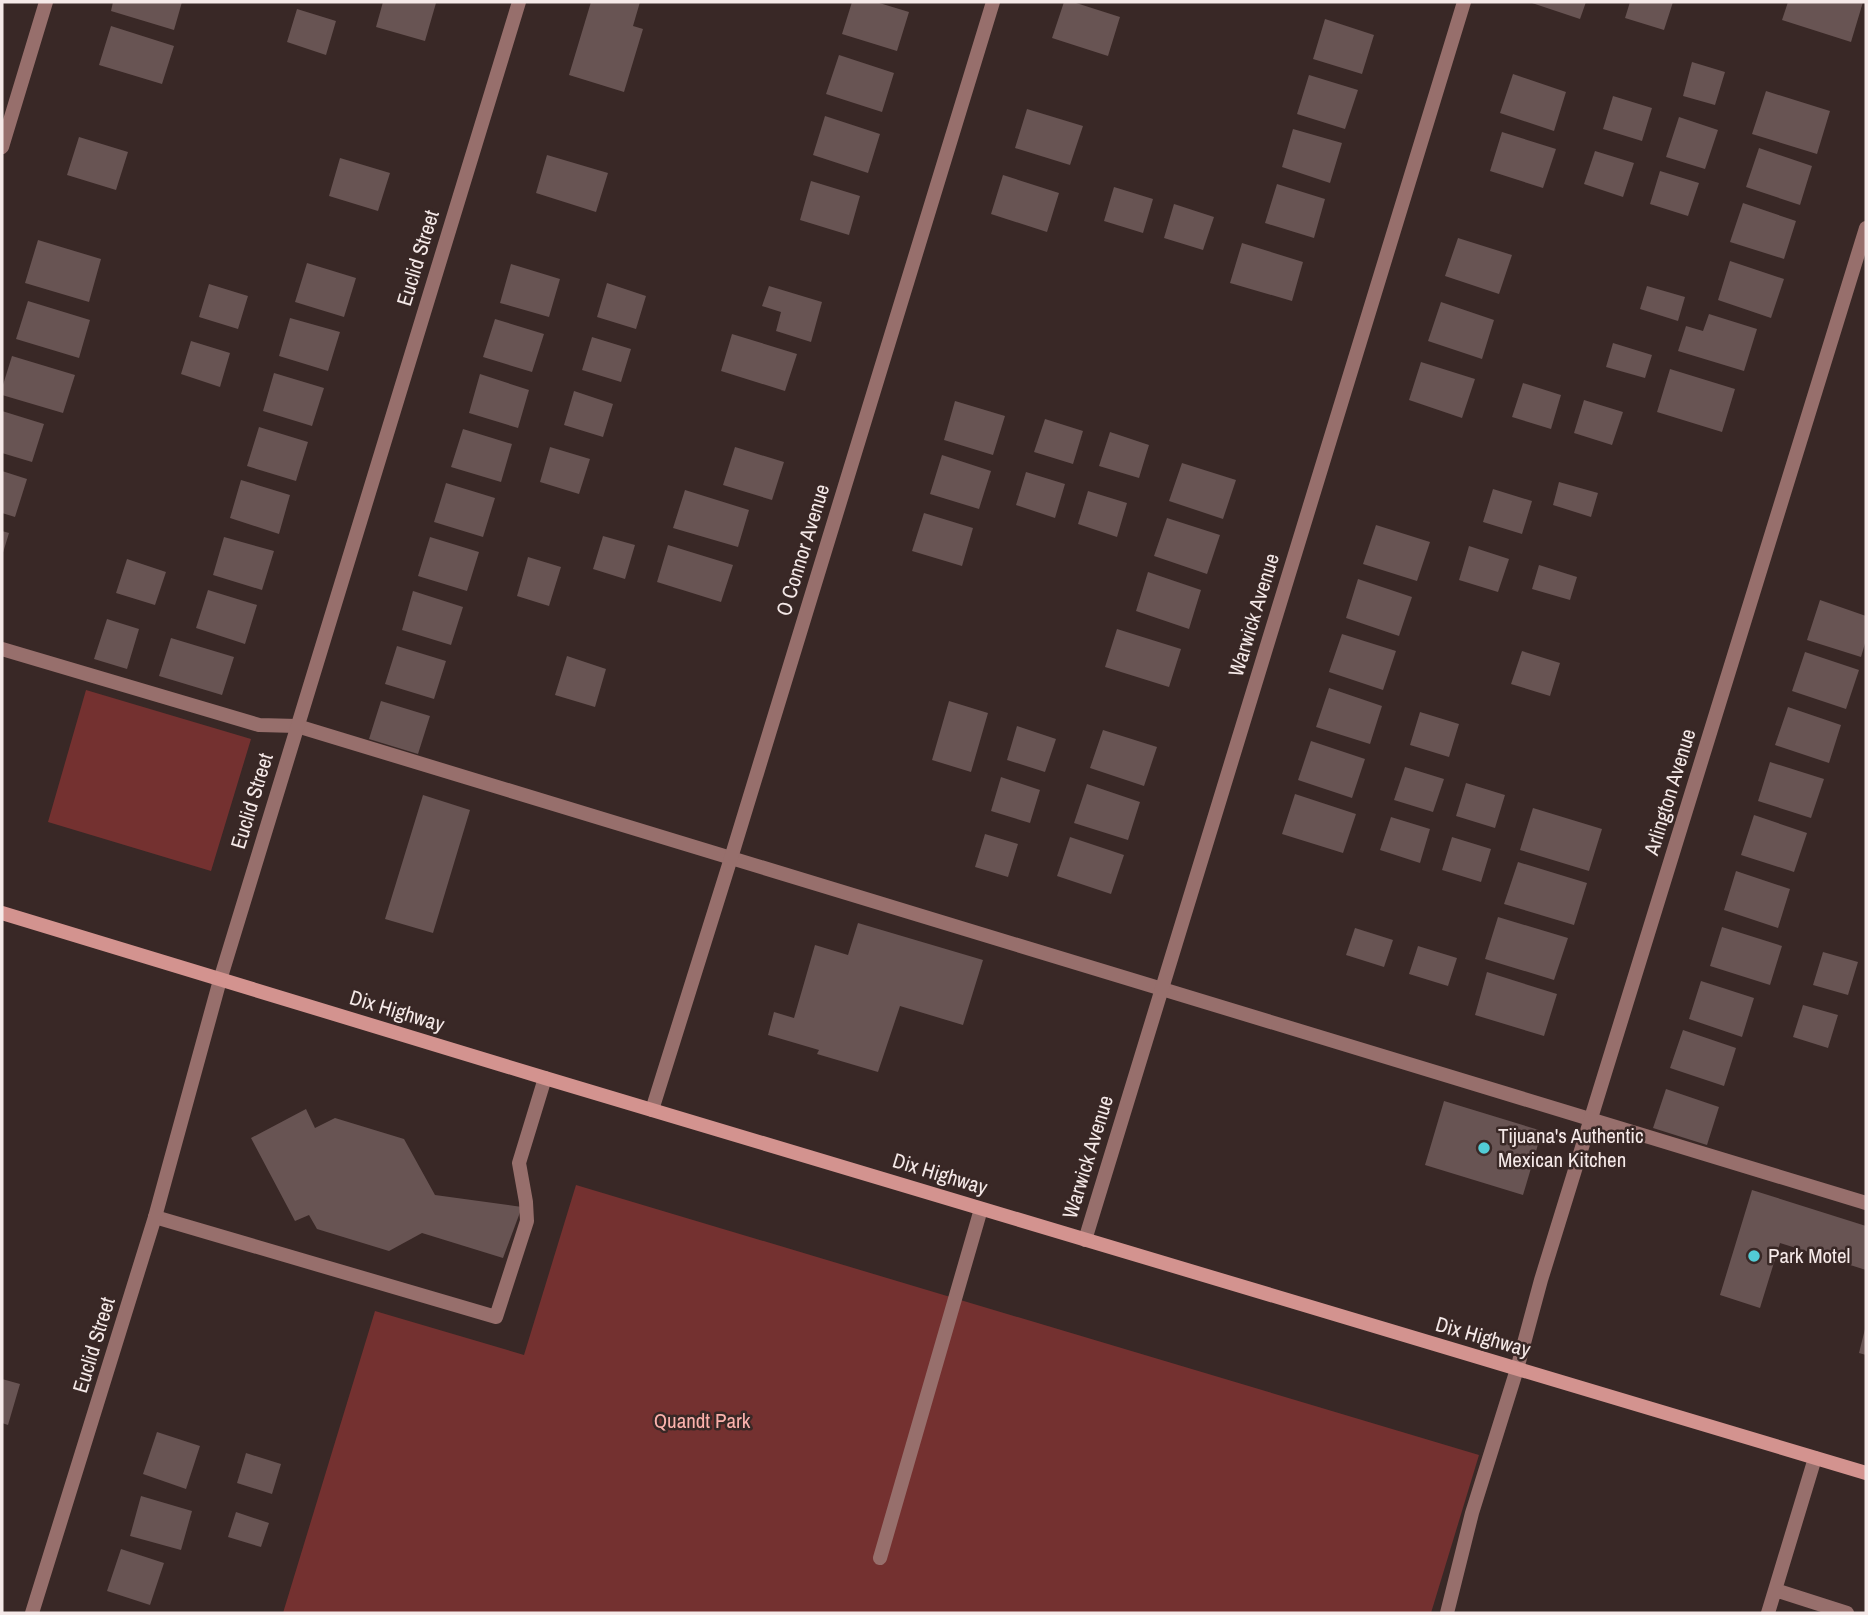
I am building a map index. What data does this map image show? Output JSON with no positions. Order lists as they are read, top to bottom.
{
  "streets": {
    "main road": ["Dix Highway"],
    "street": [
      "Euclid Street",
      "O Connor Avenue",
      "Warwick Avenue",
      "Arlington Avenue"
    ]
  },
  "crossings": [
    ["Euclid Street", "Dix Highway"],
    ["O Connor Avenue", "Dix Highway"],
    ["Warwick Avenue", "Dix Highway"],
    ["Arlington Avenue", "Dix Highway"]
  ],
  "parks": ["Quandt Park"],
  "places": ["Tijuana's Authentic Mexican Kitchen", "Park Motel"]
}
